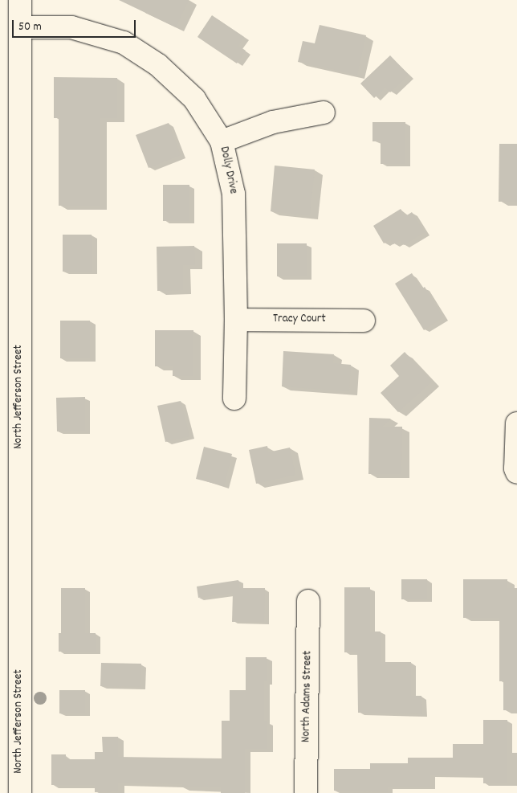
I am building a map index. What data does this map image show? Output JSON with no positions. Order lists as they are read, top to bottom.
{
  "streets": {
    "street": [
      "Dolly Drive",
      "Tracy Court",
      "North Jefferson Street",
      "North Adams Street"
    ]
  },
  "crossings": [
    ["Dolly Drive", "Tracy Court"],
    ["Dolly Drive", "North Jefferson Street"]
  ],
  "scale_bar": "50 m"
}
